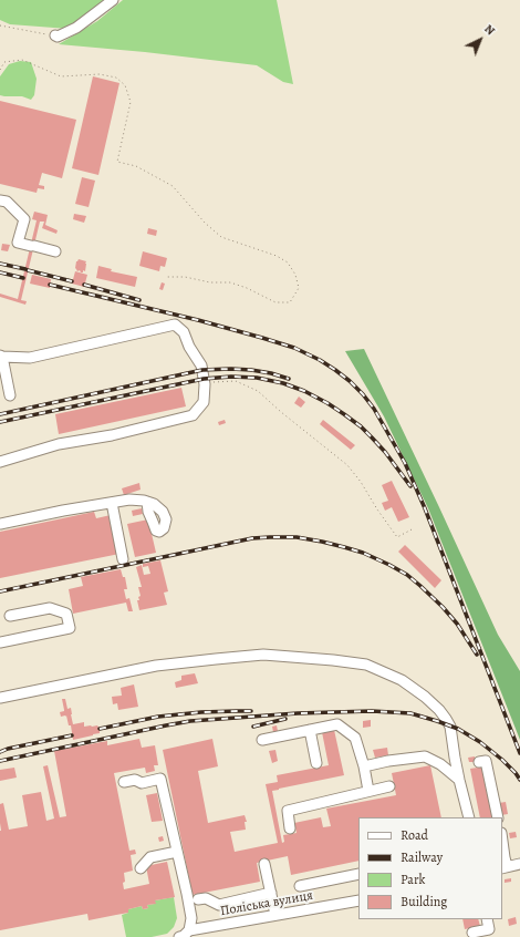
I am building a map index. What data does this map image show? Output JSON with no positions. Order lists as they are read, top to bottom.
{
  "streets": {
    "street": ["Поліська вулиця"]
  },
  "legend": [
    "Road",
    "Railway",
    "Park",
    "Building"
  ],
  "north": "top right"
}
